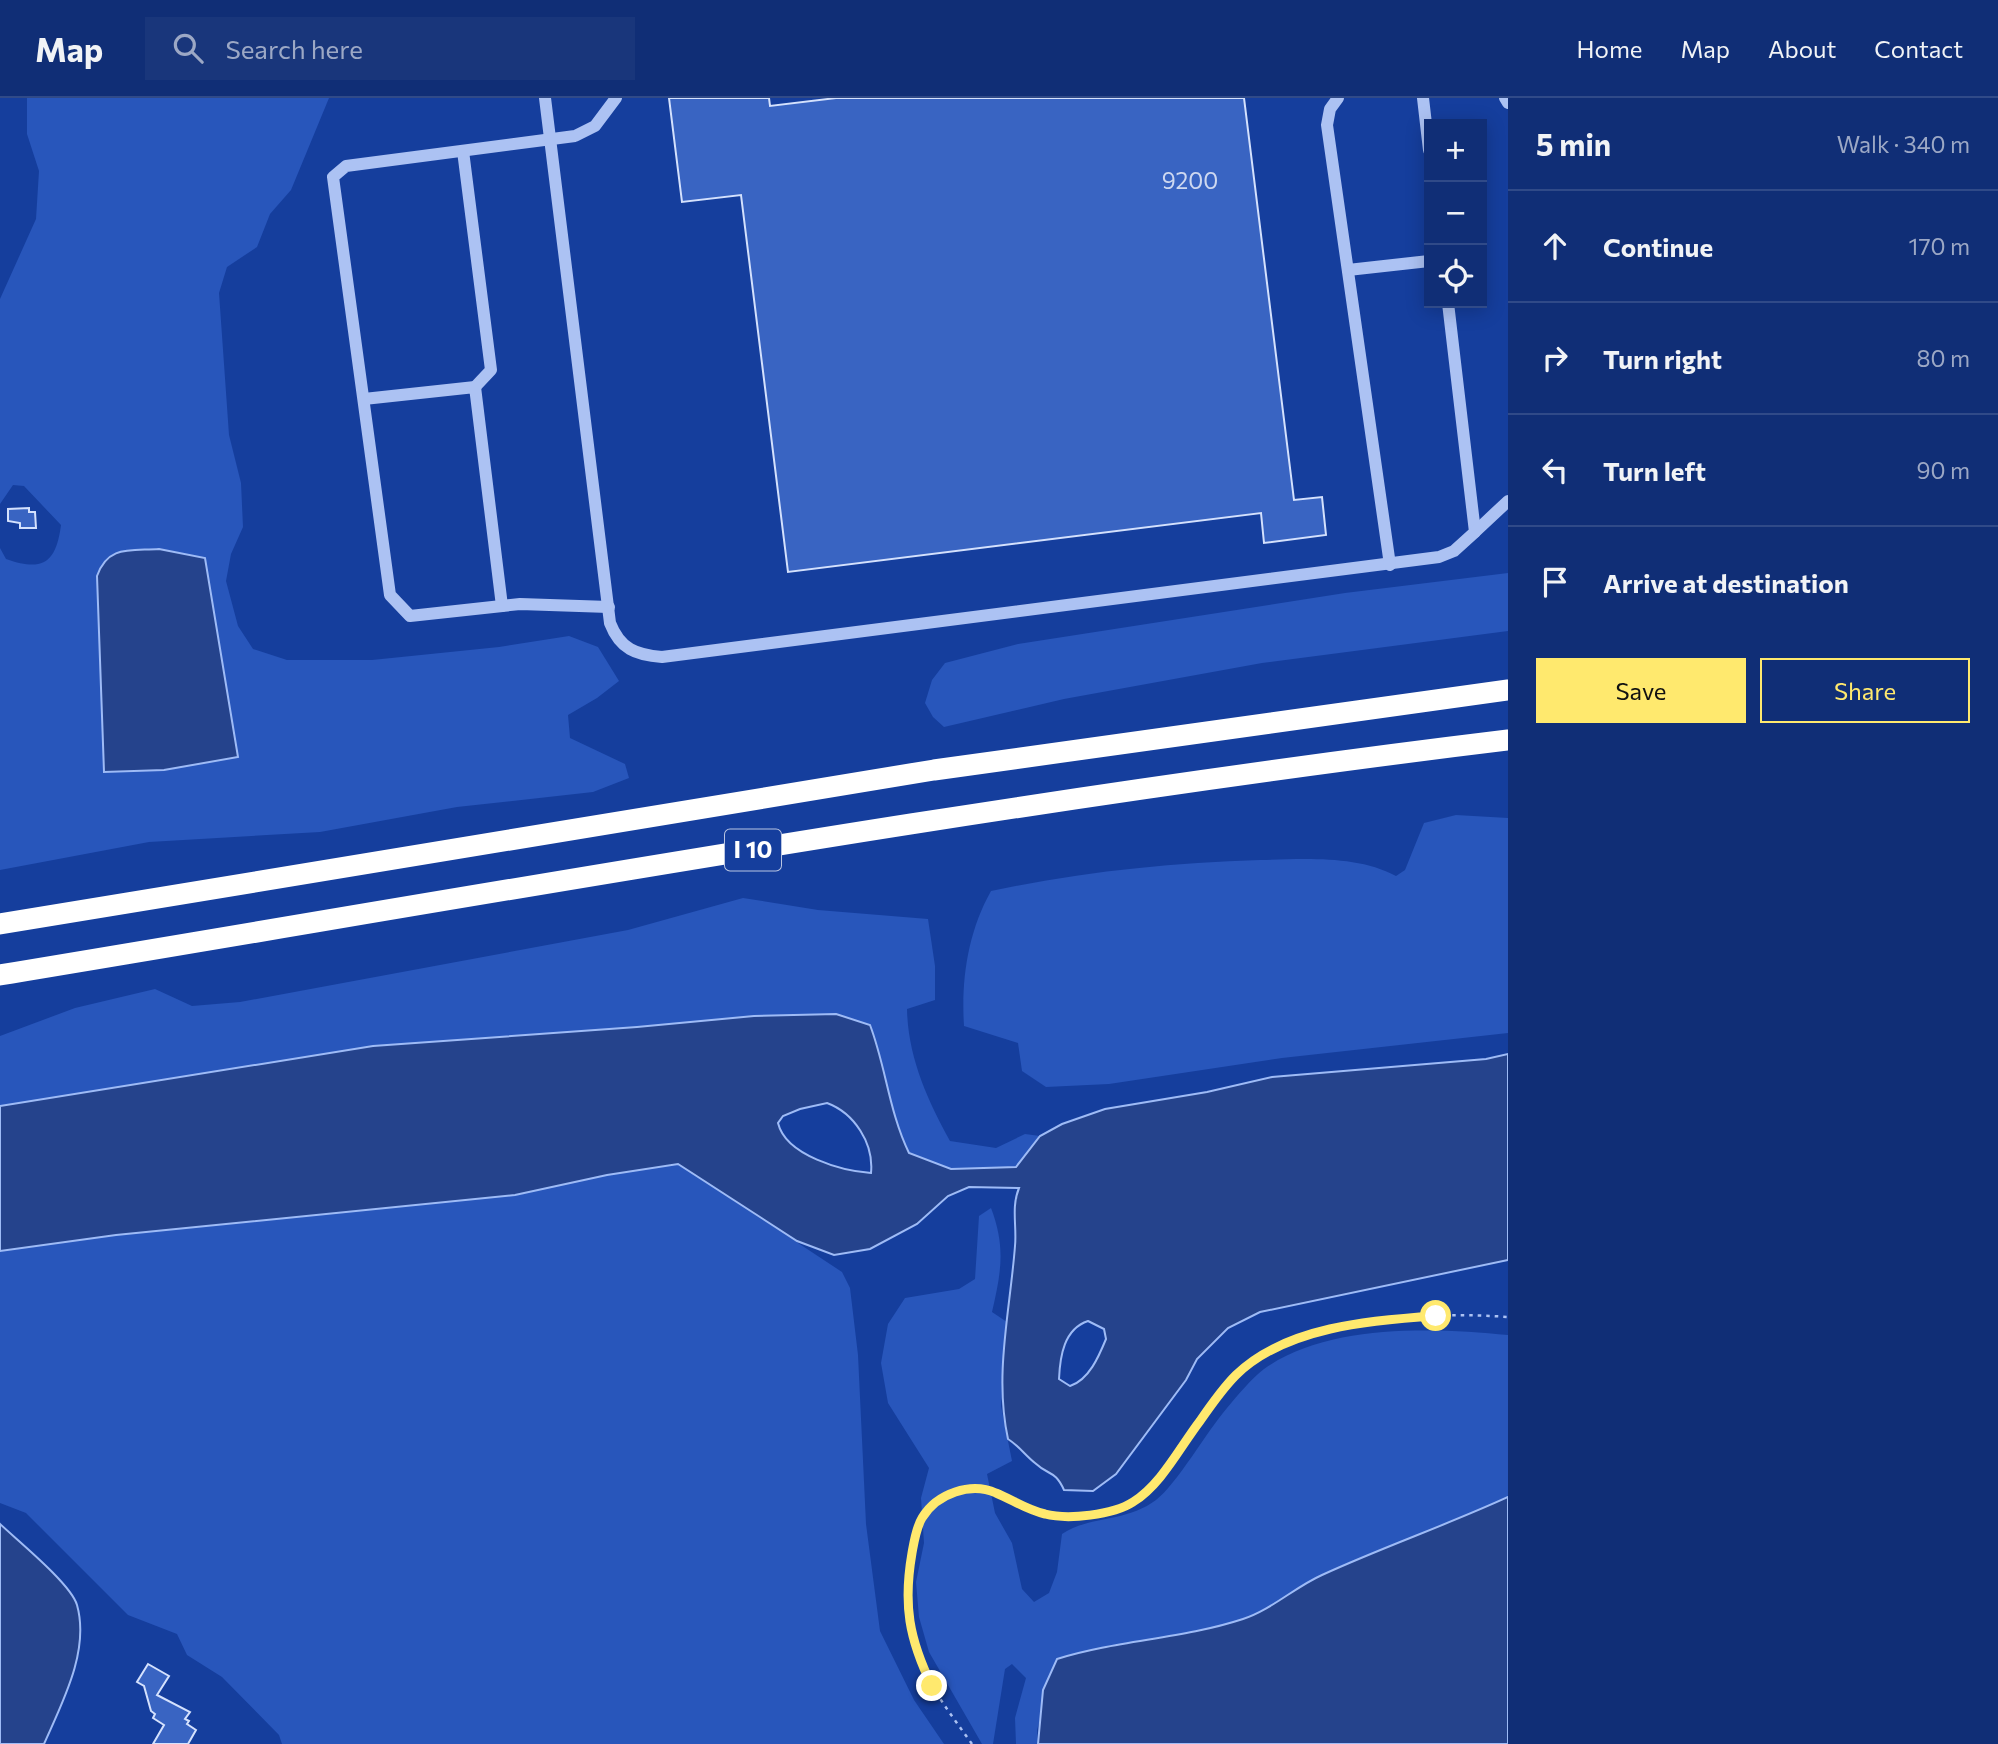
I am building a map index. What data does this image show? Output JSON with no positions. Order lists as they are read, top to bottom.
{
  "streets": {
    "highway": ["I 10"]
  },
  "house_numbers": ["9200"],
  "page": {
    "header": "Map",
    "search": "Search here",
    "nav": [
      "Home",
      "Map",
      "About",
      "Contact"
    ],
    "heading": ["5 min", "Walk · 340 m"],
    "map_buttons": ["+", "−"],
    "list": [
      ["Continue", "170 m"],
      ["Turn right", "80 m"],
      ["Turn left", "90 m"],
      "Arrive at destination"
    ],
    "buttons": ["Save", "Share"]
  }
}
